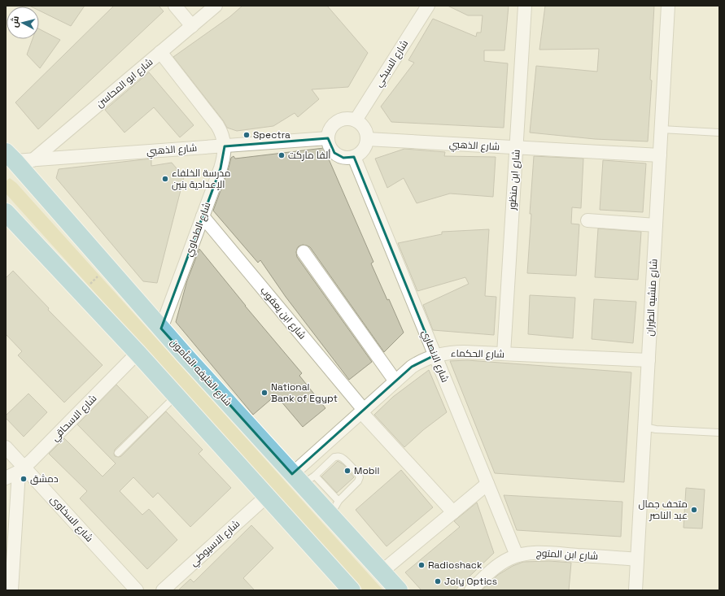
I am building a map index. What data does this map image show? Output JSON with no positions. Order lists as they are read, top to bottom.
{
  "streets": {
    "main road": ["شارع الخليفه المأمون"],
    "street": [
      "شارع السبكي",
      "شارع ابو المحاسن",
      "شارع الذهبي",
      "شارع ابن منظور",
      "شارع الطحاوي",
      "شارع منشيه الطيران",
      "شارع ابن يعقوب",
      "شارع الحكماء",
      "شارع الانصاري",
      "شارع الاسحاقي",
      "شارع السخاوى",
      "شارع الاسيوطي",
      "شارع ابن المتوج"
    ]
  },
  "crossings": [
    ["شارع السبكي", "شارع الذهبي"],
    ["شارع السبكي", "شارع الانصاري"],
    ["شارع ابو المحاسن", "شارع الذهبي"],
    ["شارع ابو المحاسن", "شارع الطحاوي"],
    ["شارع الذهبي", "شارع ابن منظور"],
    ["شارع الذهبي", "شارع الطحاوي"],
    ["شارع الذهبي", "شارع منشيه الطيران"],
    ["شارع الذهبي", "شارع الانصاري"],
    ["شارع الذهبي", "شارع الخليفه المأمون"],
    ["شارع ابن منظور", "شارع الحكماء"],
    ["شارع الطحاوي", "شارع ابن يعقوب"],
    ["شارع الطحاوي", "شارع الخليفه المأمون"],
    ["شارع منشيه الطيران", "شارع الحكماء"],
    ["شارع منشيه الطيران", "شارع ابن المتوج"],
    ["شارع ابن يعقوب", "شارع الحكماء"],
    ["شارع الحكماء", "شارع الانصاري"],
    ["شارع الحكماء", "شارع الخليفه المأمون"],
    ["شارع الانصاري", "شارع ابن المتوج"],
    ["شارع الاسحاقي", "شارع السخاوى"]
  ],
  "places": [
    "Spectra",
    "ألفا ماركت",
    "مدرسة الخلفاء الإعدادية بنين",
    "National Bank of Egypt",
    "Mobil",
    "دمشق",
    "متحف جمال عبد الناصر",
    "Radioshack",
    "Joly Optics"
  ],
  "north": "left"
}
